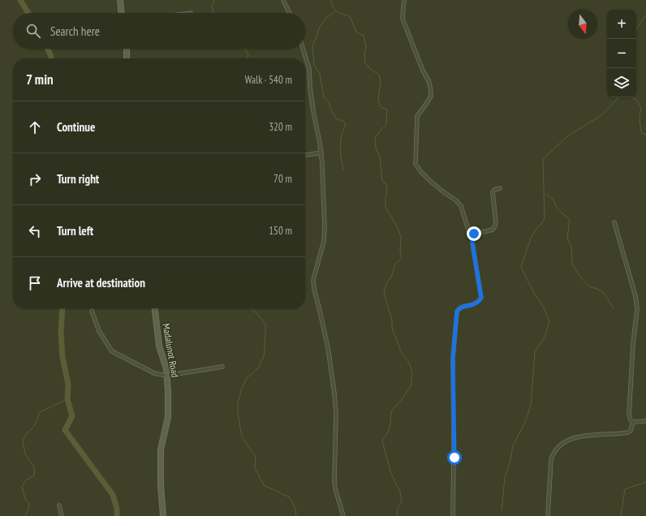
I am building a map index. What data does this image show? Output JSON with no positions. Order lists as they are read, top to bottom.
{
  "streets": {
    "main road": ["Madalunot Road"]
  },
  "north": "bottom",
  "page": {
    "map_buttons": ["+", "−"],
    "search": "Search here",
    "heading": ["7 min", "Walk · 540 m"],
    "list": [
      ["Continue", "320 m"],
      ["Turn right", "70 m"],
      ["Turn left", "150 m"],
      "Arrive at destination"
    ]
  }
}
